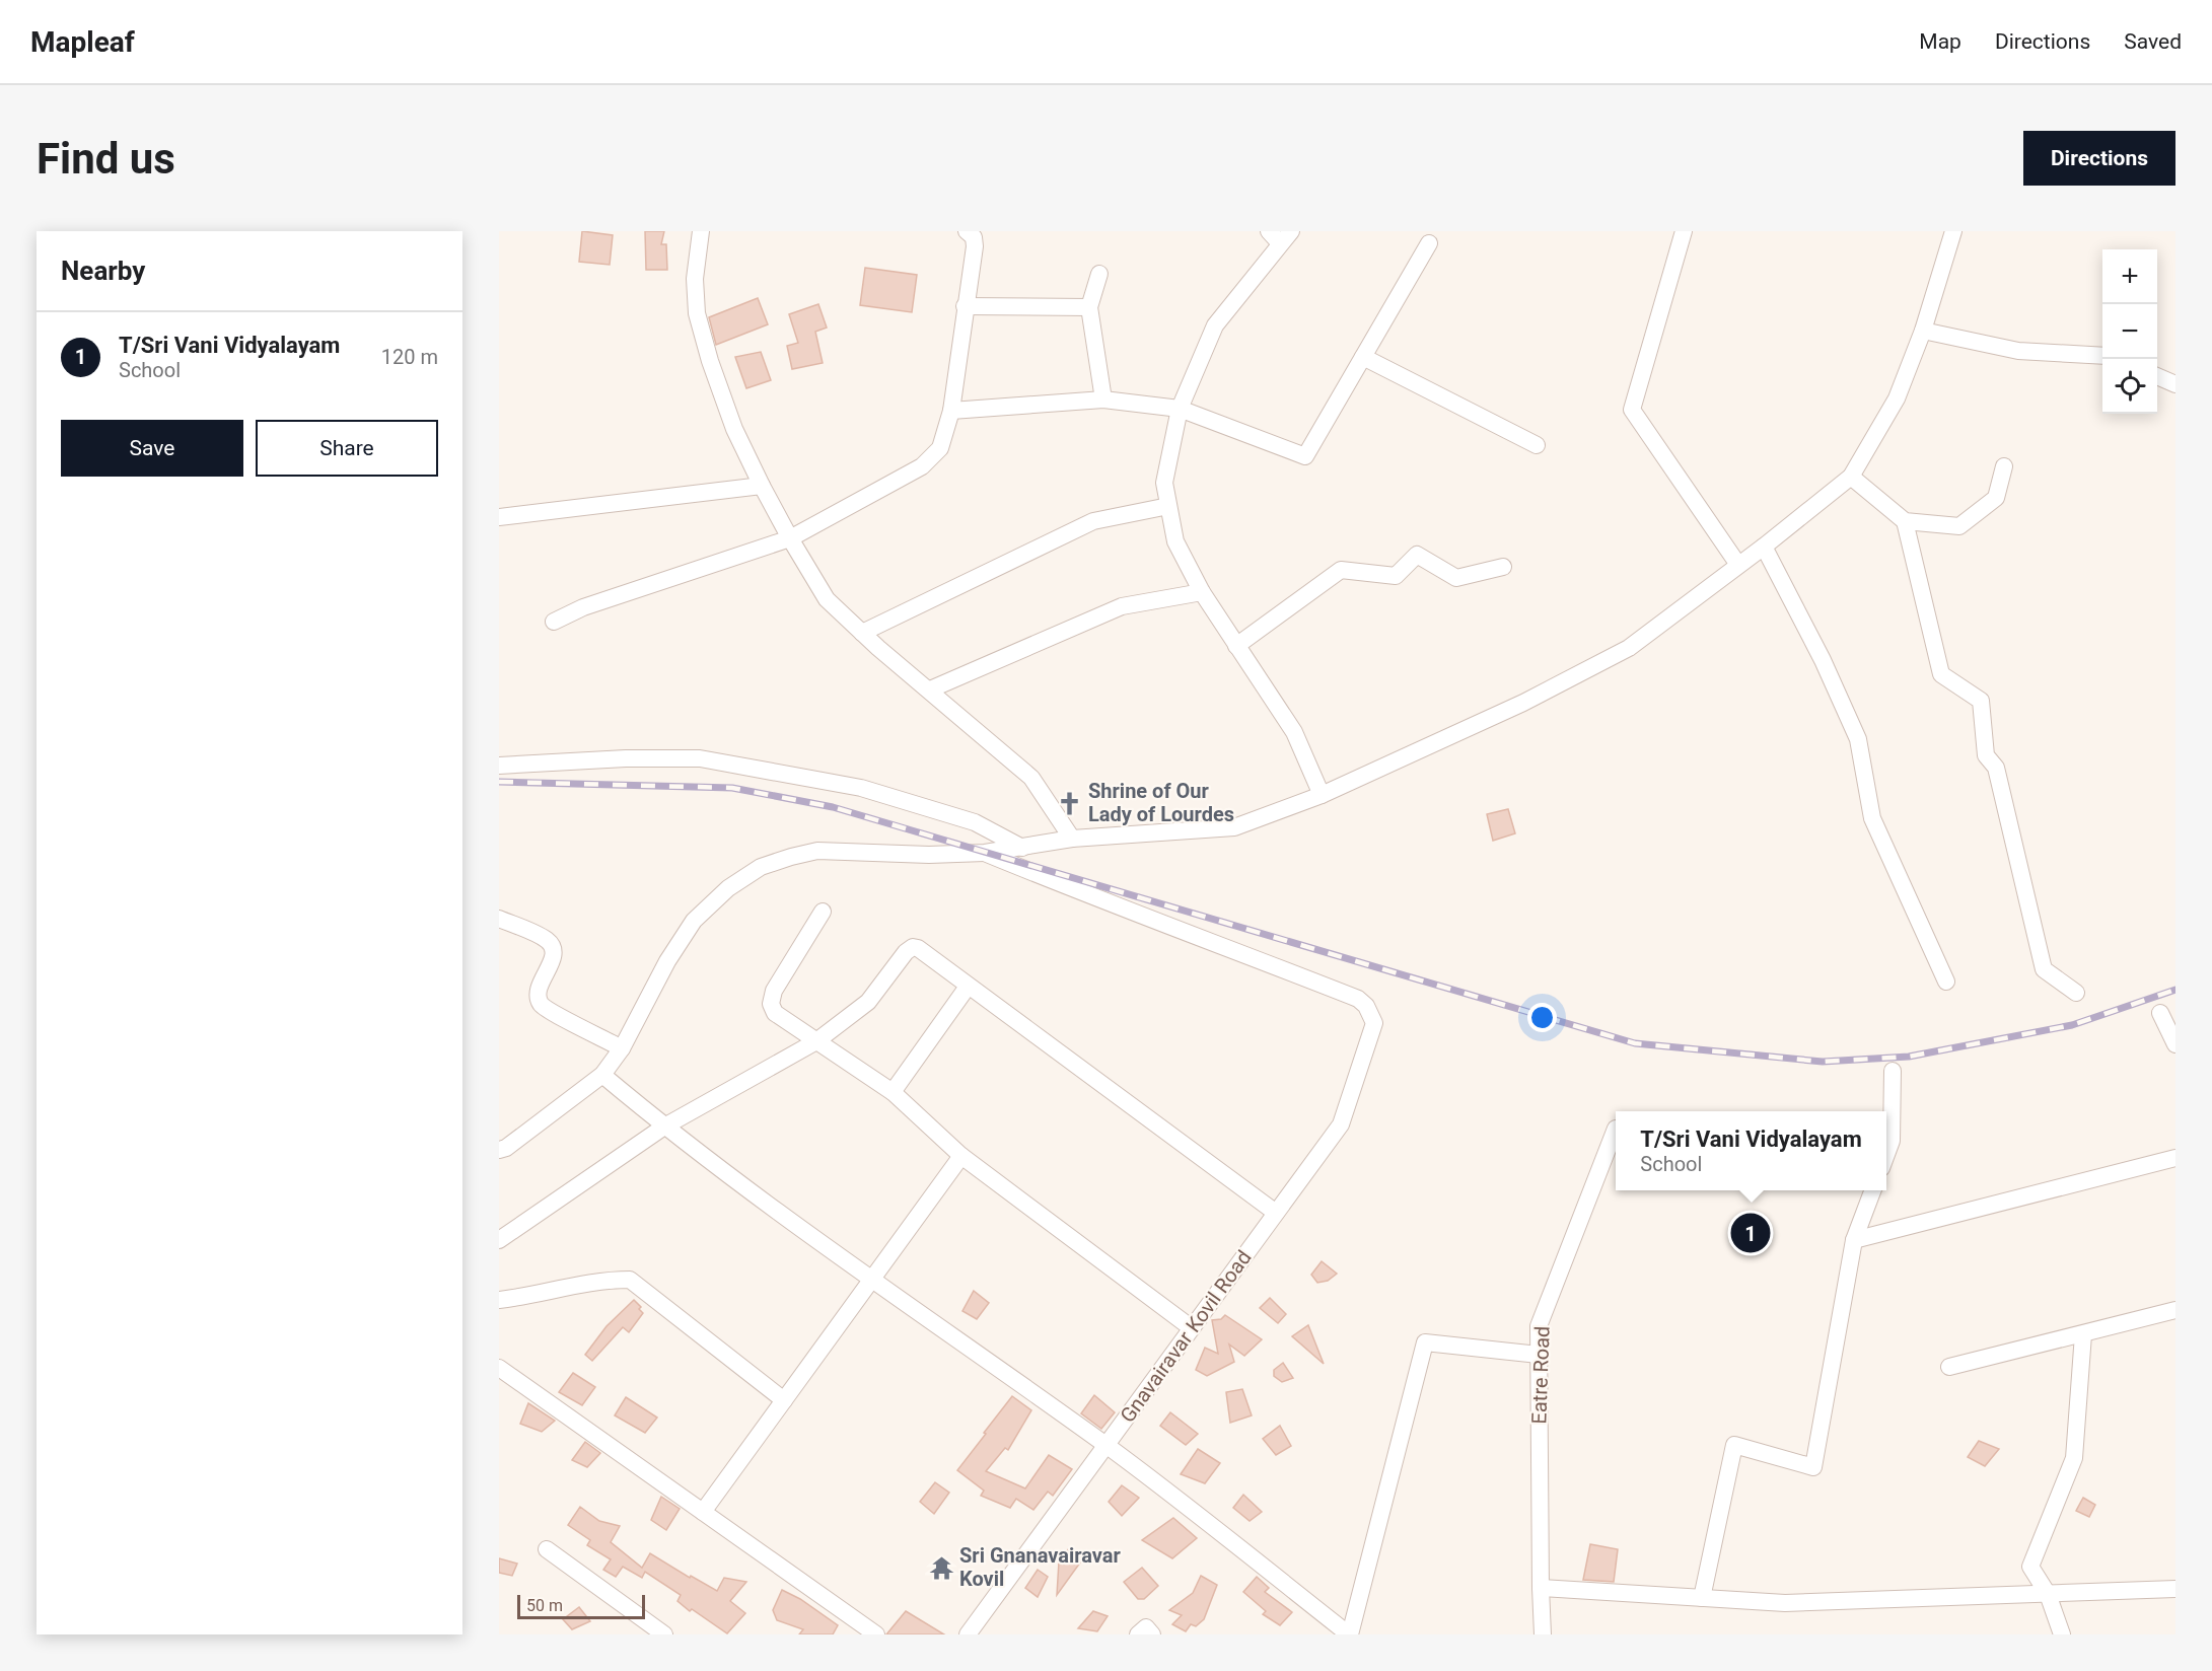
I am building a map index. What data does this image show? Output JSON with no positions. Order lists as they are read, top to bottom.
{
  "streets": {
    "street": ["Gnavairavar Kovil Road", "Eatre Road"]
  },
  "places": {
    "church": ["Shrine of Our Lady of Lourdes"],
    "temple": ["Sri Gnanavairavar Kovil"]
  },
  "scale_bar": "50 m",
  "page": {
    "header": "Mapleaf",
    "nav": ["Map", "Directions", "Saved"],
    "buttons": [
      "Directions",
      ["Save", "Share"]
    ],
    "title": "Find us",
    "heading": "Nearby",
    "map_buttons": ["+", "−"],
    "list": [
      {
        "mark": "1",
        "name": "T/Sri Vani Vidyalayam",
        "note": "School",
        "value": "120 m"
      }
    ],
    "popup": ["T/Sri Vani Vidyalayam", "School"],
    "pins": "1",
    "scale": "50 m"
  }
}
